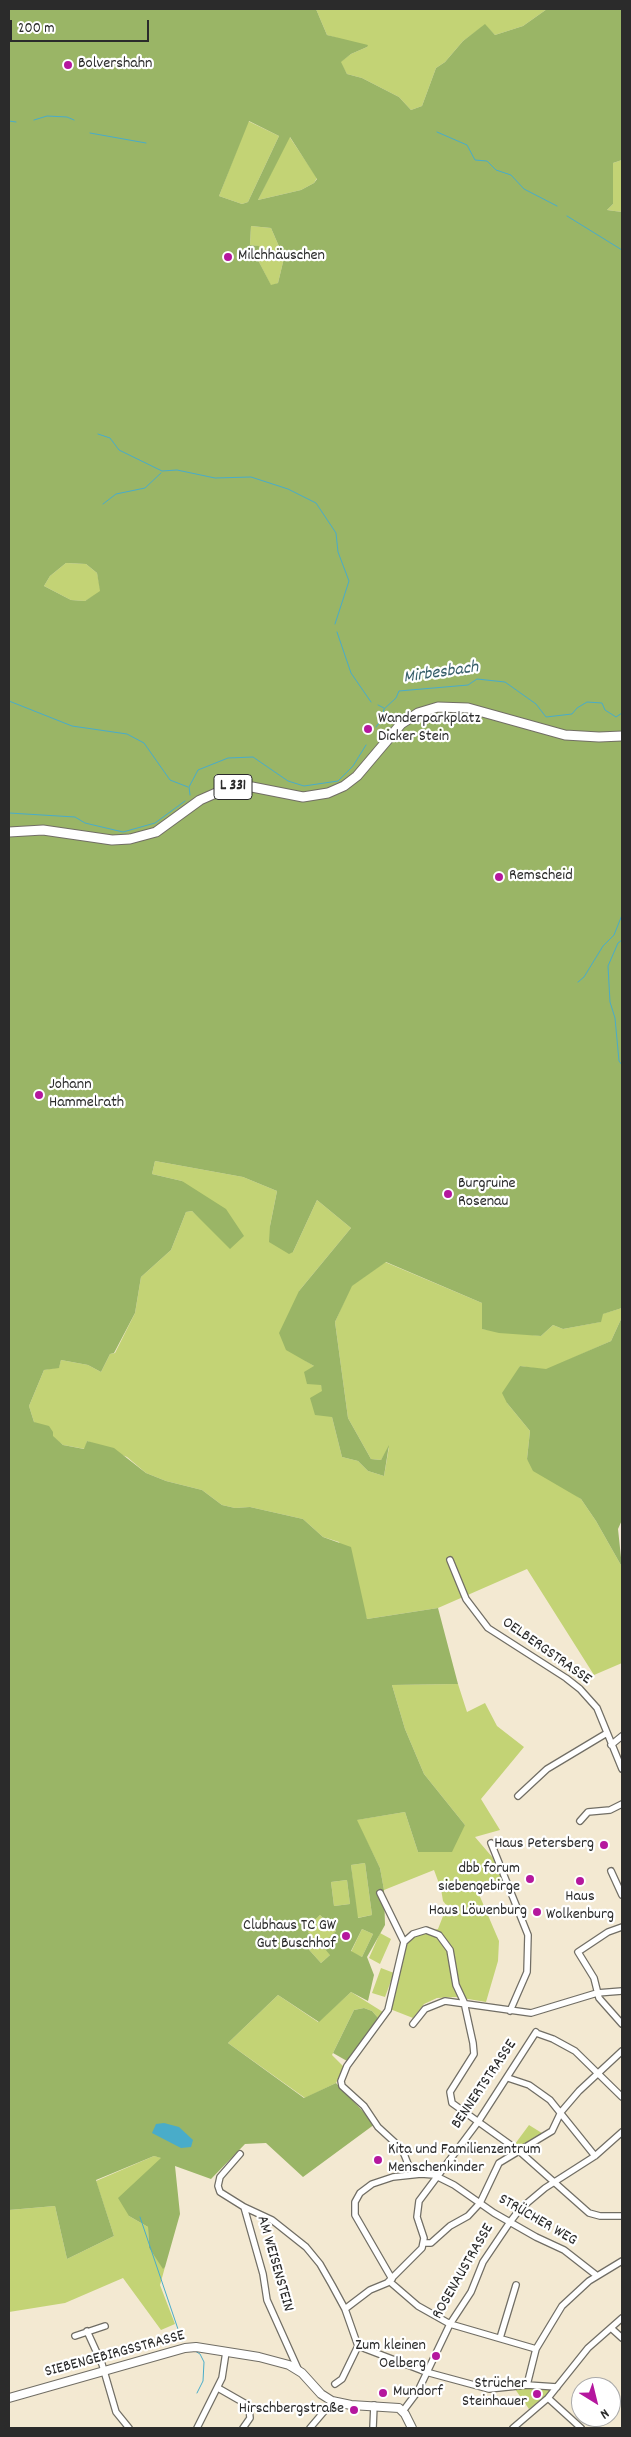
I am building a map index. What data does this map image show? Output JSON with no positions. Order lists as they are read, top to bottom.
{
  "streets": {
    "main road": ["L 331", "SIEBENGEBIRGSSTRASSE"],
    "street": [
      "OELBERGSTRASSE",
      "BENNERTSTRASSE",
      "STRÜCHER WEG",
      "AM WEISENSTEIN",
      "ROSENAUSTRASSE"
    ]
  },
  "crossings": [
    ["BENNERTSTRASSE", "STRÜCHER WEG"],
    ["STRÜCHER WEG", "ROSENAUSTRASSE"],
    ["AM WEISENSTEIN", "SIEBENGEBIRGSSTRASSE"]
  ],
  "water": ["Mirbesbach"],
  "places": [
    "Bolvershahn",
    "Milchhäuschen",
    "Wanderparkplatz Dicker Stein",
    "Remscheid",
    "Johann Hammelrath",
    "Burgruine Rosenau",
    "Haus Petersberg",
    "dbb forum siebengebirge",
    "Haus Wolkenburg",
    "Haus Löwenburg",
    "Clubhaus TC GW Gut Buschhof",
    "Kita und Familienzentrum Menschenkinder",
    "Zum kleinen Oelberg",
    "Mundorf",
    "Strücher Steinhauer",
    "Hirschbergstraße"
  ],
  "scale_bar": "200 m",
  "north": "bottom right"
}
